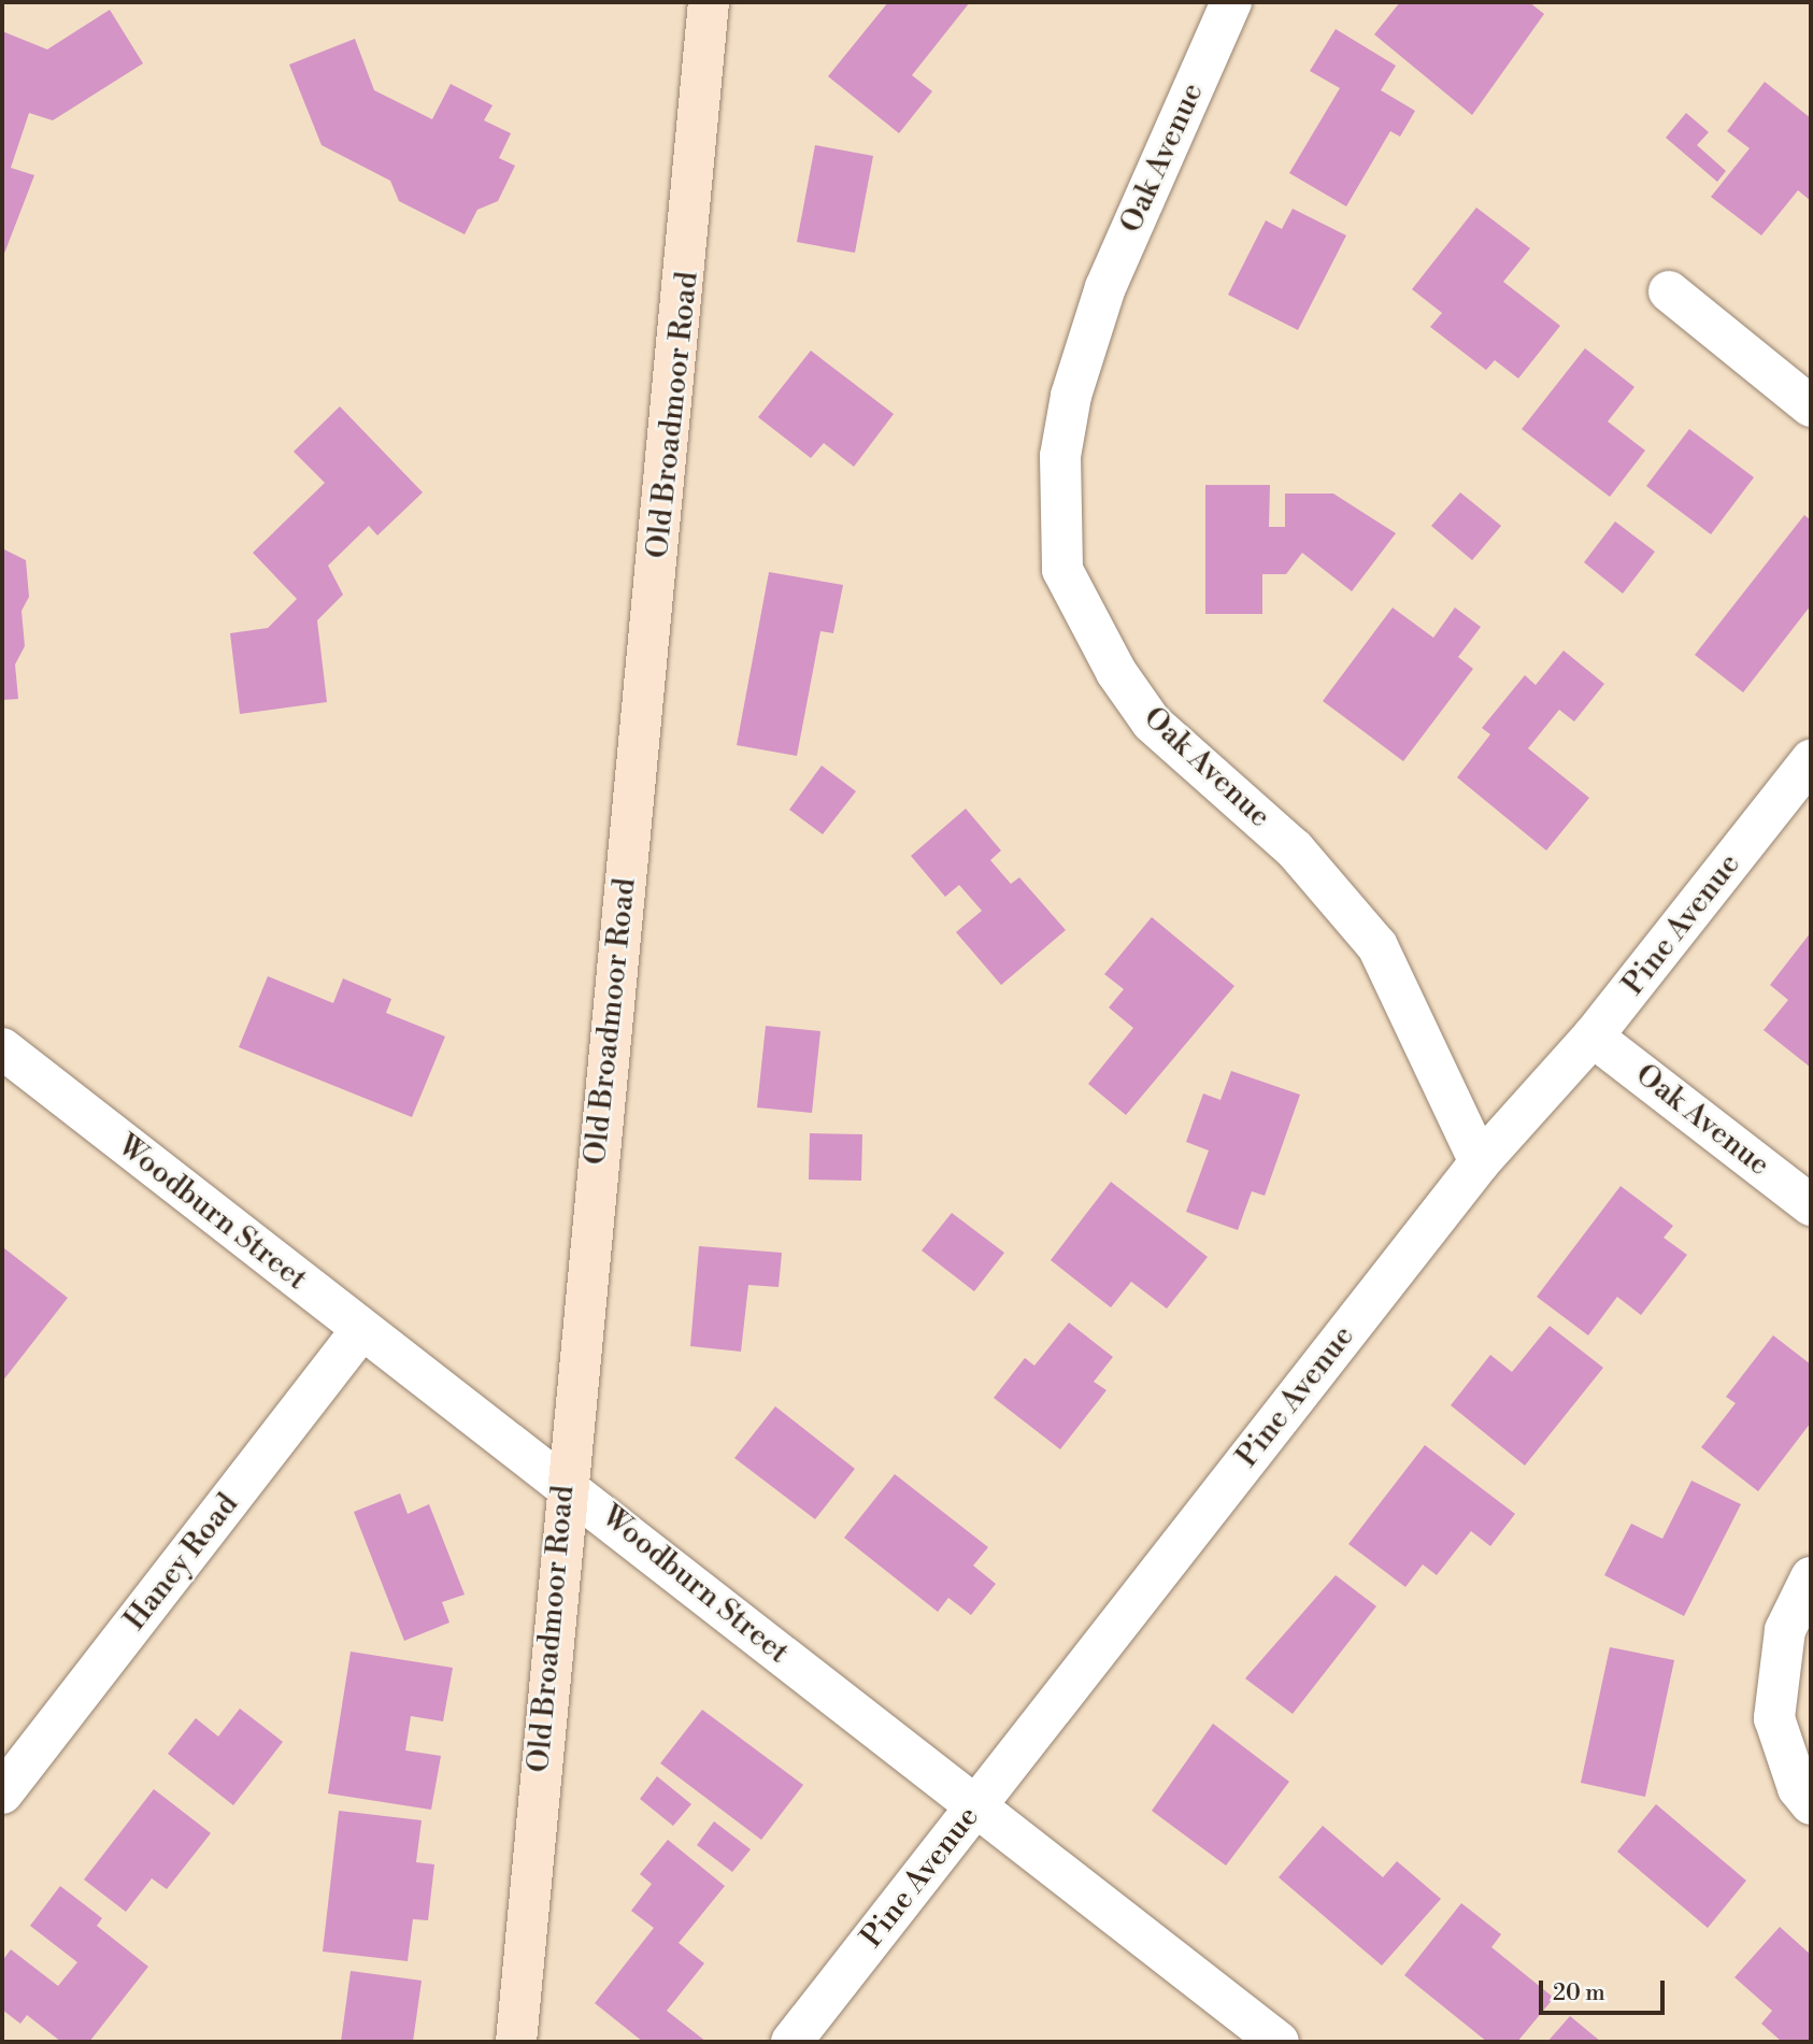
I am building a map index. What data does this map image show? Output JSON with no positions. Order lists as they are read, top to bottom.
{
  "streets": {
    "street": [
      "Oak Avenue",
      "Old Broadmoor Road",
      "Pine Avenue",
      "Woodburn Street",
      "Haney Road"
    ]
  },
  "crossings": [
    ["Oak Avenue", "Pine Avenue"],
    ["Old Broadmoor Road", "Woodburn Street"],
    ["Pine Avenue", "Woodburn Street"],
    ["Woodburn Street", "Haney Road"]
  ],
  "scale_bar": "20 m"
}
